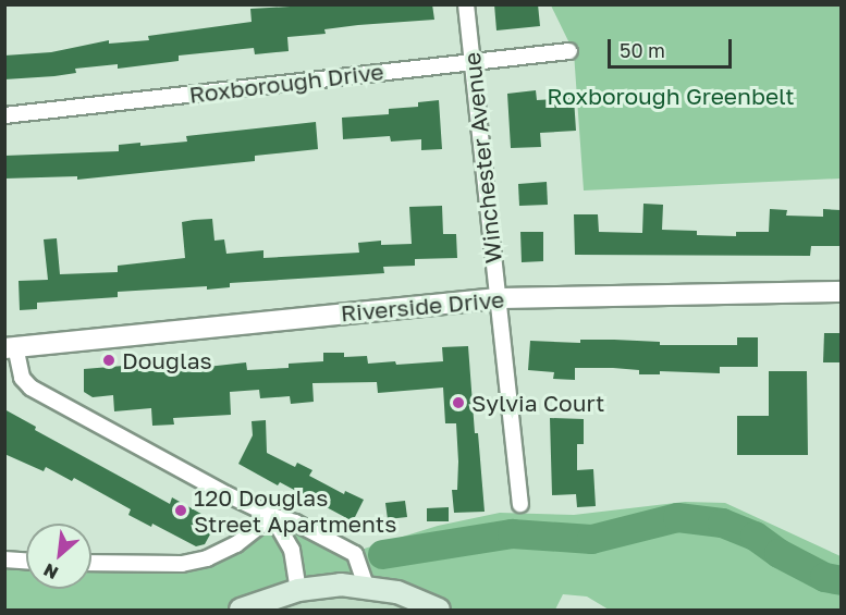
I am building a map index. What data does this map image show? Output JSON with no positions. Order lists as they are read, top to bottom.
{
  "streets": {
    "street": ["Roxborough Drive", "Winchester Avenue", "Riverside Drive"]
  },
  "crossings": [
    ["Roxborough Drive", "Winchester Avenue"],
    ["Winchester Avenue", "Riverside Drive"]
  ],
  "parks": ["Roxborough Greenbelt"],
  "places": ["Douglas", "Sylvia Court", "120 Douglas Street Apartments"],
  "scale_bar": "50 m",
  "north": "bottom left"
}
